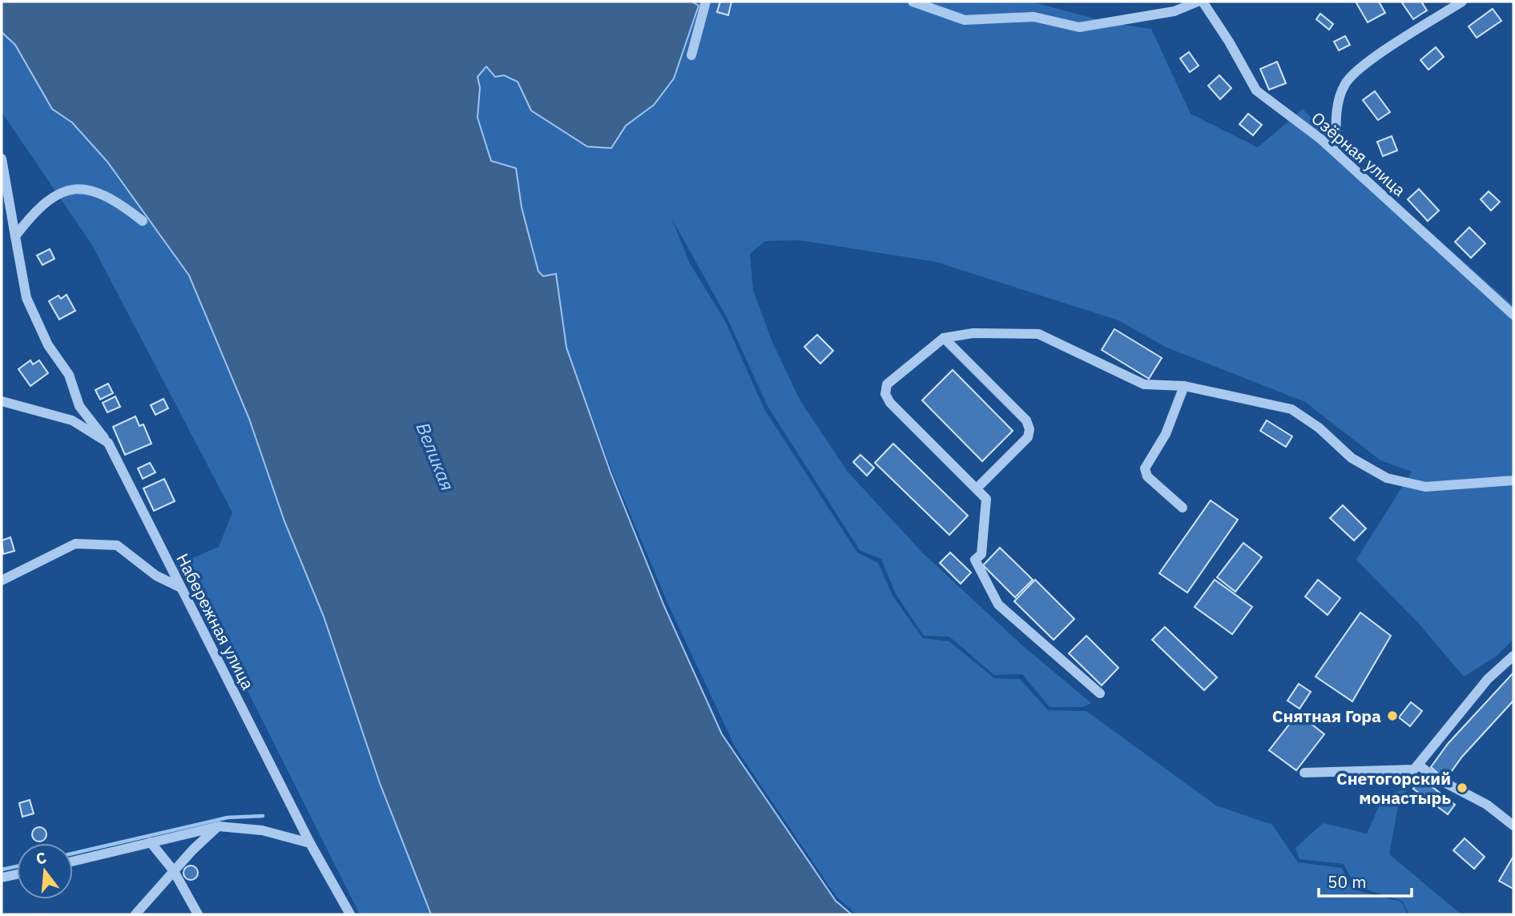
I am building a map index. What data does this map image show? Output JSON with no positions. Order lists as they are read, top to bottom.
{
  "streets": {
    "street": ["Озёрная улица", "Набережная улица"]
  },
  "water": ["Великая"],
  "places": ["Снятная Гора", "Снетогорский монастырь"],
  "scale_bar": "50 m",
  "north": "top"
}
